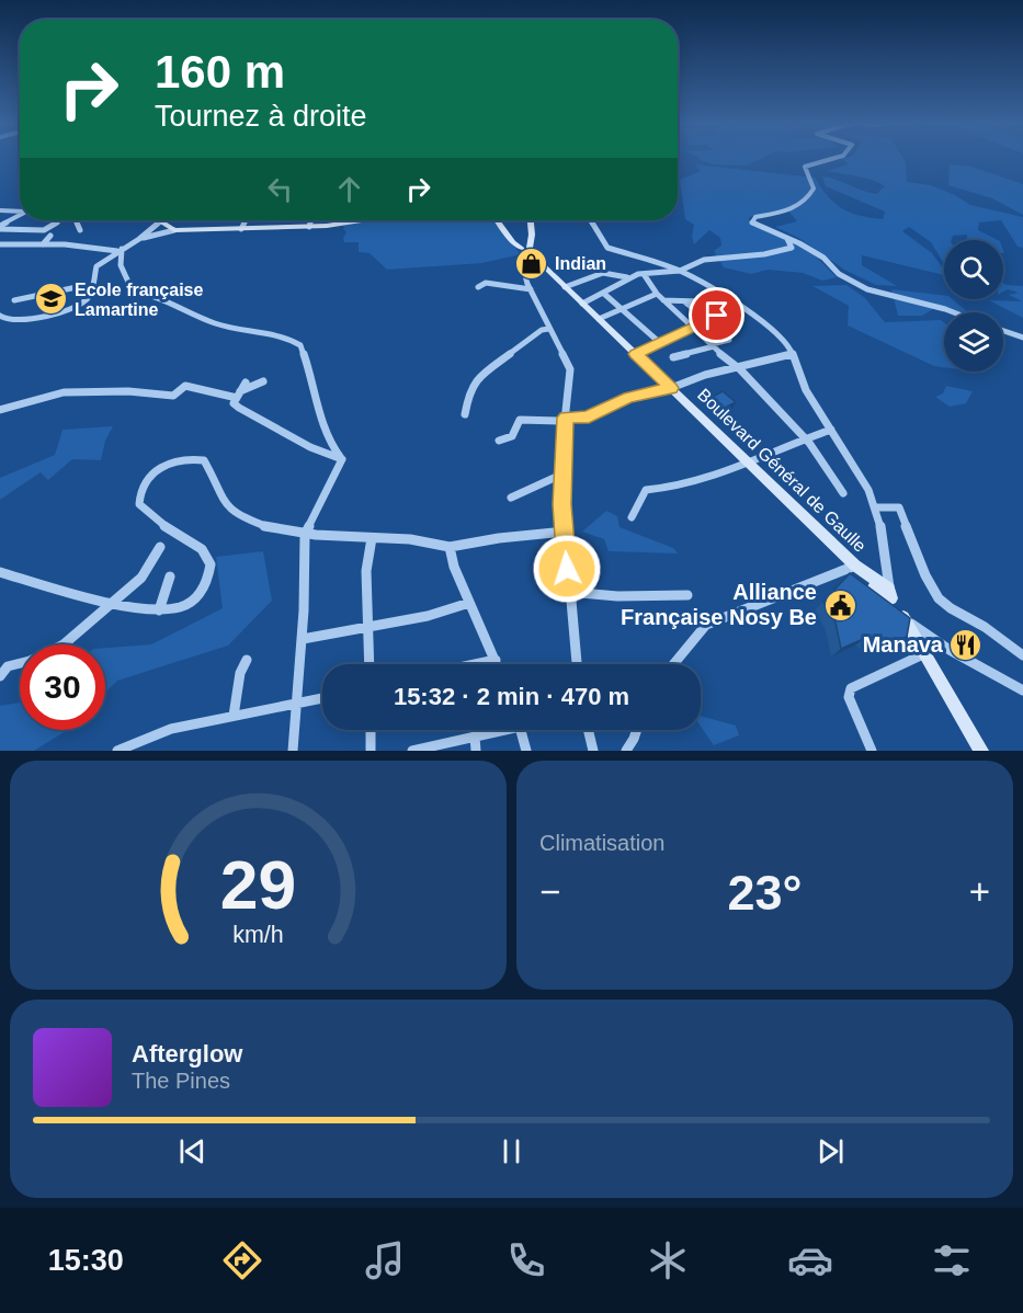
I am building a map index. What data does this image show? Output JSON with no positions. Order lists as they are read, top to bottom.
{
  "streets": {
    "main road": ["Boulevard Général de Gaulle"]
  },
  "places": {
    "shop": ["Indian"],
    "school or university": ["Ecole française Lamartine"],
    "public building": ["Alliance Française Nosy Be"],
    "restaurant": ["Manava"]
  },
  "page": {
    "turn": ["160 m", "Tournez à droite"],
    "limit": "30",
    "trip": "15:32 · 2 min · 470 m",
    "tile": "Climatisation",
    "heat": ["−", "23°", "+"],
    "song": ["Afterglow", "The Pines"],
    "tabs": "15:30",
    "gauge": ["29", "km/h"]
  }
}
